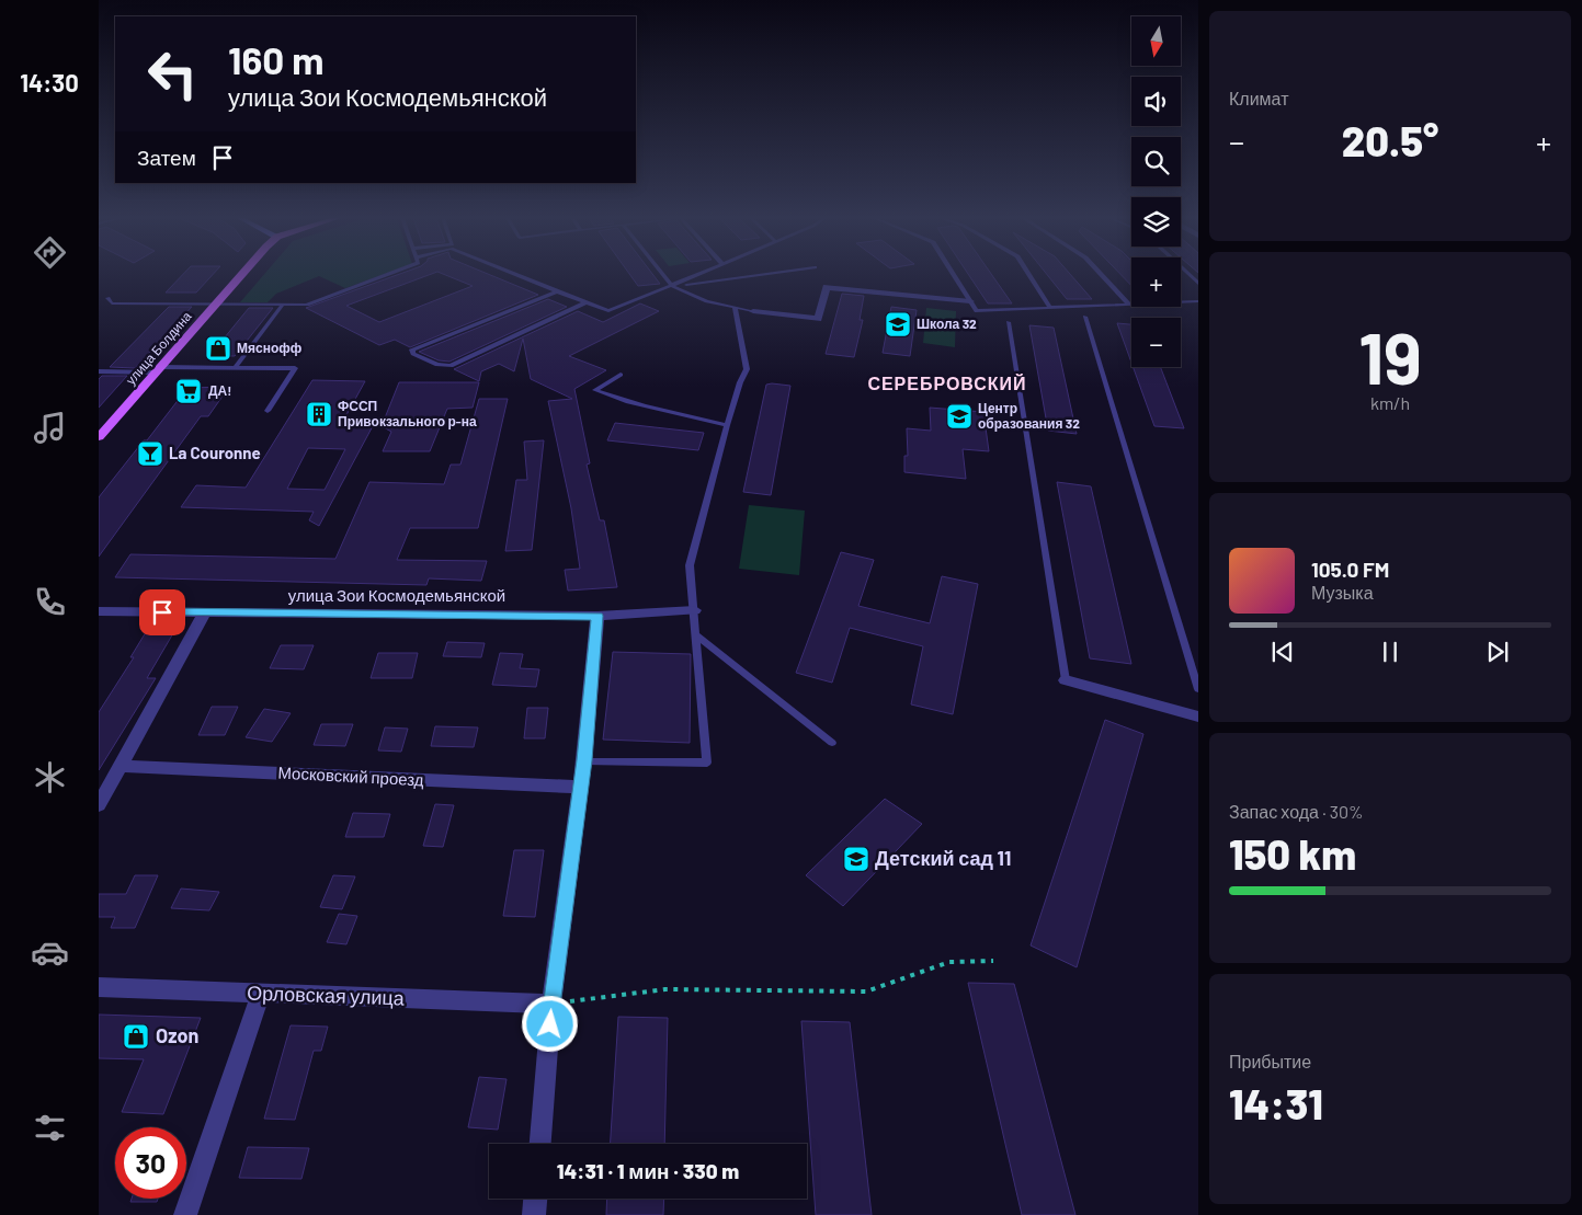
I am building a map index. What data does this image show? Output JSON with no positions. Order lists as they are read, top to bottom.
{
  "streets": {
    "main road": ["улица Болдина"],
    "street": ["улица Зои Космодемьянской", "Московский проезд", "Орловская улица"]
  },
  "districts": ["СЕРЕБРОВСКИЙ"],
  "places": {
    "school or university": ["Школа 32", "Центр образования 32", "Детский сад 11"],
    "shop": ["Мяснофф", "Ozon"],
    "supermarket": ["ДА!"],
    "building": ["ФССП Привокзального р-на"],
    "bar": ["La Couronne"]
  },
  "north": "bottom",
  "page": {
    "tabs": "14:30",
    "tile": [
      "Климат",
      ["19", "km/h"],
      ["Запас хода · 30%", "150 km"],
      ["Прибытие", "14:31"]
    ],
    "map_buttons": ["+", "−"],
    "turn": ["160 m", "улица Зои Космодемьянской"],
    "heat": ["−", "20.5°", "+"],
    "then": "Затем",
    "song": ["105.0 FM", "Музыка"],
    "limit": "30",
    "trip": "14:31 · 1 мин · 330 m"
  }
}
